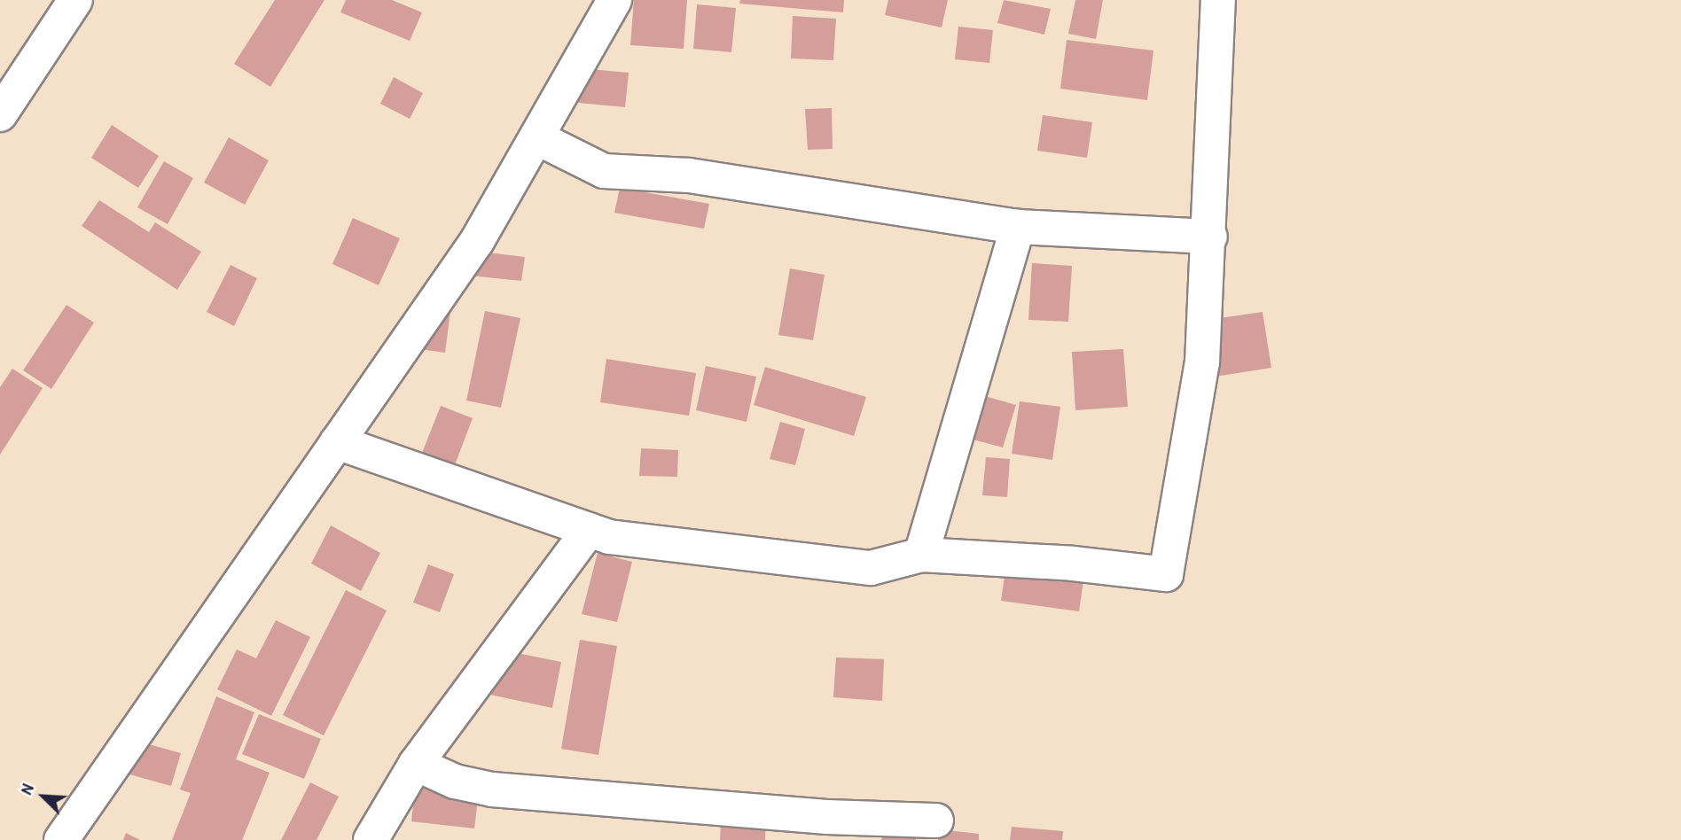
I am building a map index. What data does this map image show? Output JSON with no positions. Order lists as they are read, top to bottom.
{
  "north": "top left"
}
